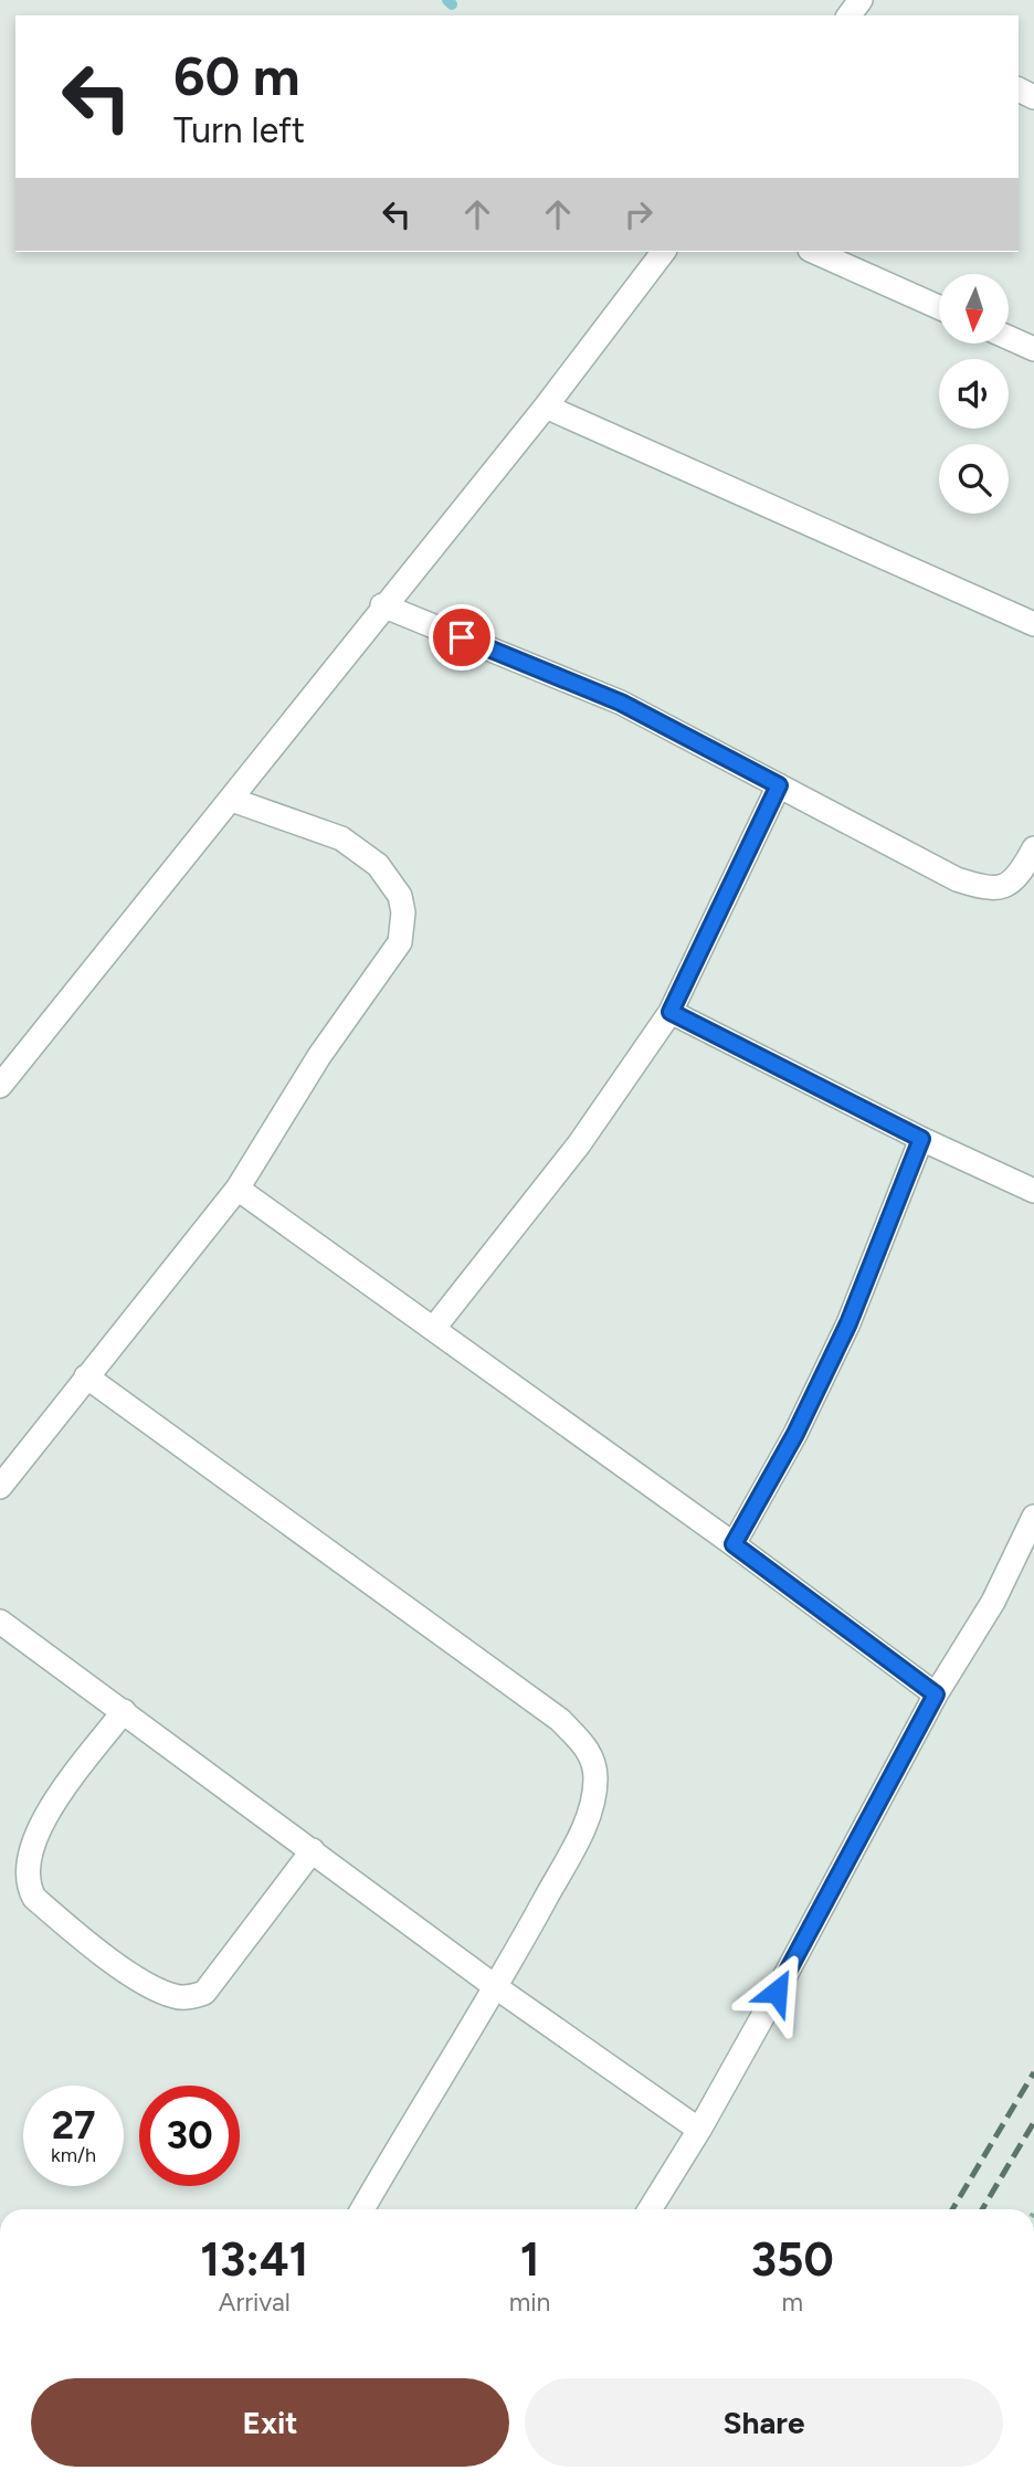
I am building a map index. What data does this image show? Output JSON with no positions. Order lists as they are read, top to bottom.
{
  "north": "bottom",
  "page": {
    "turn": ["60 m", "Turn left"],
    "speed": "27 km/h",
    "limit": "30",
    "eta": [
      "13:41",
      "Arrival",
      "1",
      "min",
      "350",
      "m"
    ],
    "buttons": ["Exit", "Share"]
  }
}
